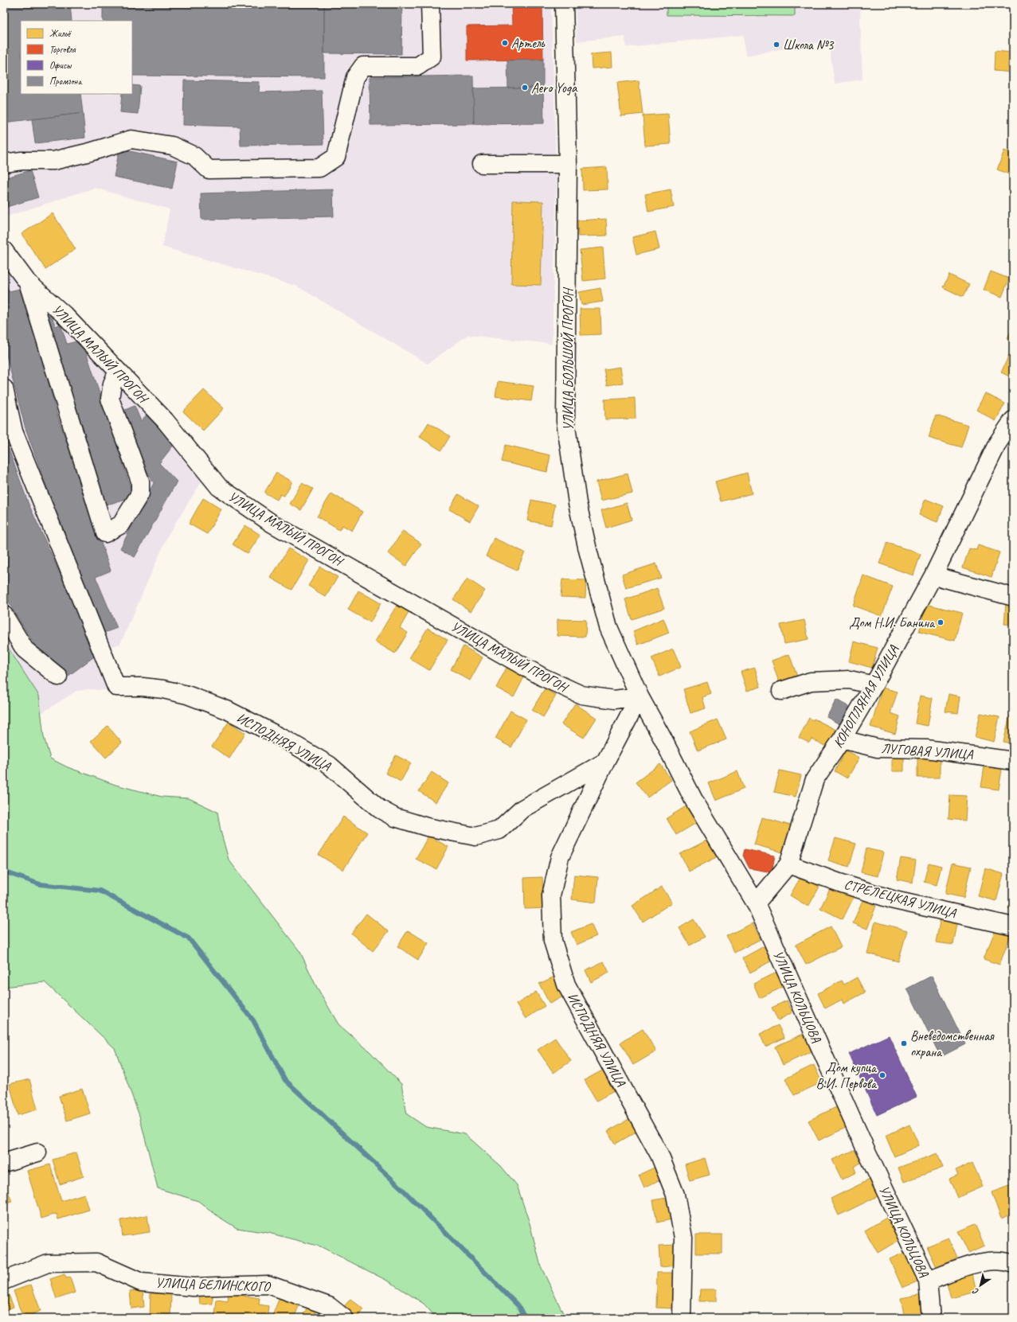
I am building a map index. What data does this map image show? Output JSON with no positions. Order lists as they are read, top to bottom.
{
  "streets": {
    "street": [
      "УЛИЦА МАЛЫЙ ПРОГОН",
      "УЛИЦА БОЛЬШОЙ ПРОГОН",
      "КОНОПЛЯНАЯ УЛИЦА",
      "ИСПОДНЯЯ УЛИЦА",
      "ЛУГОВАЯ УЛИЦА",
      "СТРЕЛЕЦКАЯ УЛИЦА",
      "УЛИЦА КОЛЬЦОВА",
      "УЛИЦА БЕЛИНСКОГО"
    ]
  },
  "crossings": [
    ["УЛИЦА МАЛЫЙ ПРОГОН", "УЛИЦА БОЛЬШОЙ ПРОГОН"],
    ["УЛИЦА МАЛЫЙ ПРОГОН", "ИСПОДНЯЯ УЛИЦА"],
    ["УЛИЦА БОЛЬШОЙ ПРОГОН", "ИСПОДНЯЯ УЛИЦА"],
    ["УЛИЦА БОЛЬШОЙ ПРОГОН", "УЛИЦА КОЛЬЦОВА"],
    ["КОНОПЛЯНАЯ УЛИЦА", "ЛУГОВАЯ УЛИЦА"],
    ["КОНОПЛЯНАЯ УЛИЦА", "СТРЕЛЕЦКАЯ УЛИЦА"],
    ["КОНОПЛЯНАЯ УЛИЦА", "УЛИЦА КОЛЬЦОВА"]
  ],
  "places": [
    "Артель",
    "Школа №3",
    "Aero Yoga",
    "Дом Н.И. Банина",
    "Вневедомственная охрана",
    "Дом купца В.И. Первова"
  ],
  "legend": [
    "Жильё",
    "Торговля",
    "Офисы",
    "Промзона"
  ],
  "north": "bottom left"
}
